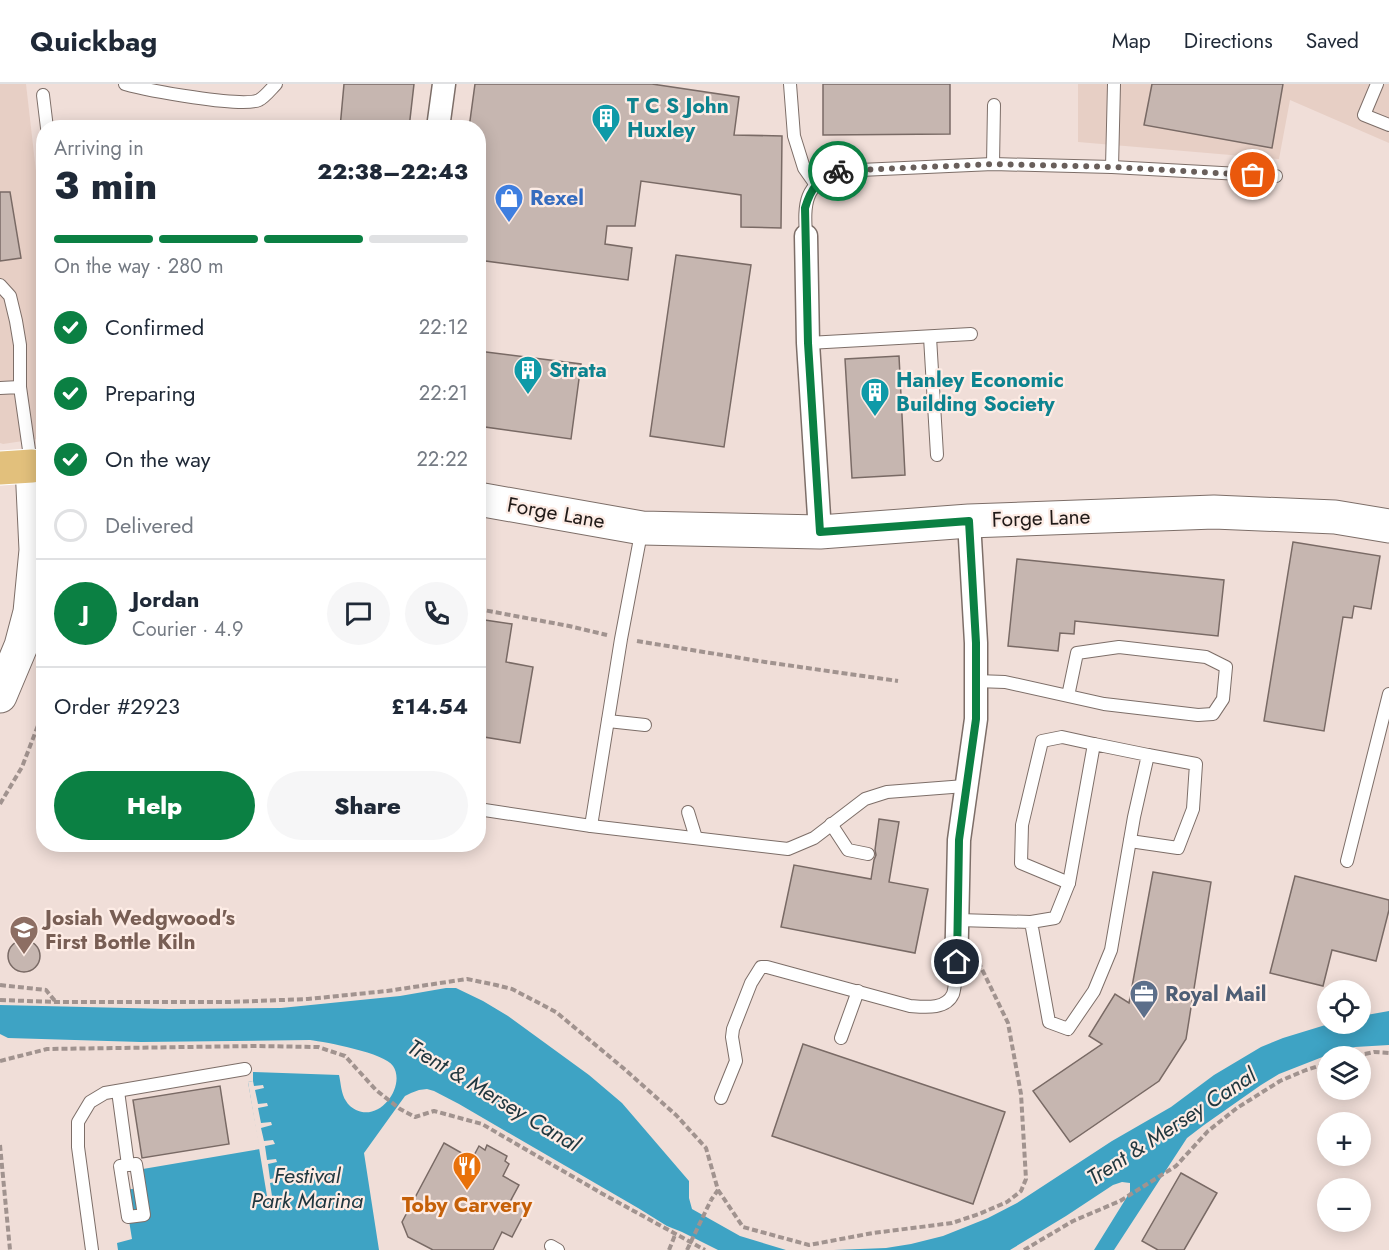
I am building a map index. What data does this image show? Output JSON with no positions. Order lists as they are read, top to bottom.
{
  "streets": {
    "street": ["Forge Lane"]
  },
  "water": ["Trent & Mersey Canal", "Festival Park Marina"],
  "places": {
    "building": ["T C S John Huxley", "Strata", "Hanley Economic Building Society"],
    "shop": ["Rexel"],
    "school or university": ["Josiah Wedgwood's First Bottle Kiln"],
    "office": ["Royal Mail"],
    "restaurant": ["Toby Carvery"]
  },
  "page": {
    "header": "Quickbag",
    "nav": ["Map", "Directions", "Saved"],
    "heading": ["3 min", "Arriving in", "22:38–22:43"],
    "panel": [
      "Jordan",
      "Courier · 4.9",
      "Order #2923",
      "£14.54"
    ],
    "bar": "On the way · 280 m",
    "list": [
      ["Confirmed", "22:12"],
      ["Preparing", "22:21"],
      ["On the way", "22:22"],
      "Delivered"
    ],
    "round": "J",
    "buttons": ["Help", "Share"],
    "map_buttons": ["+", "−"]
  }
}
